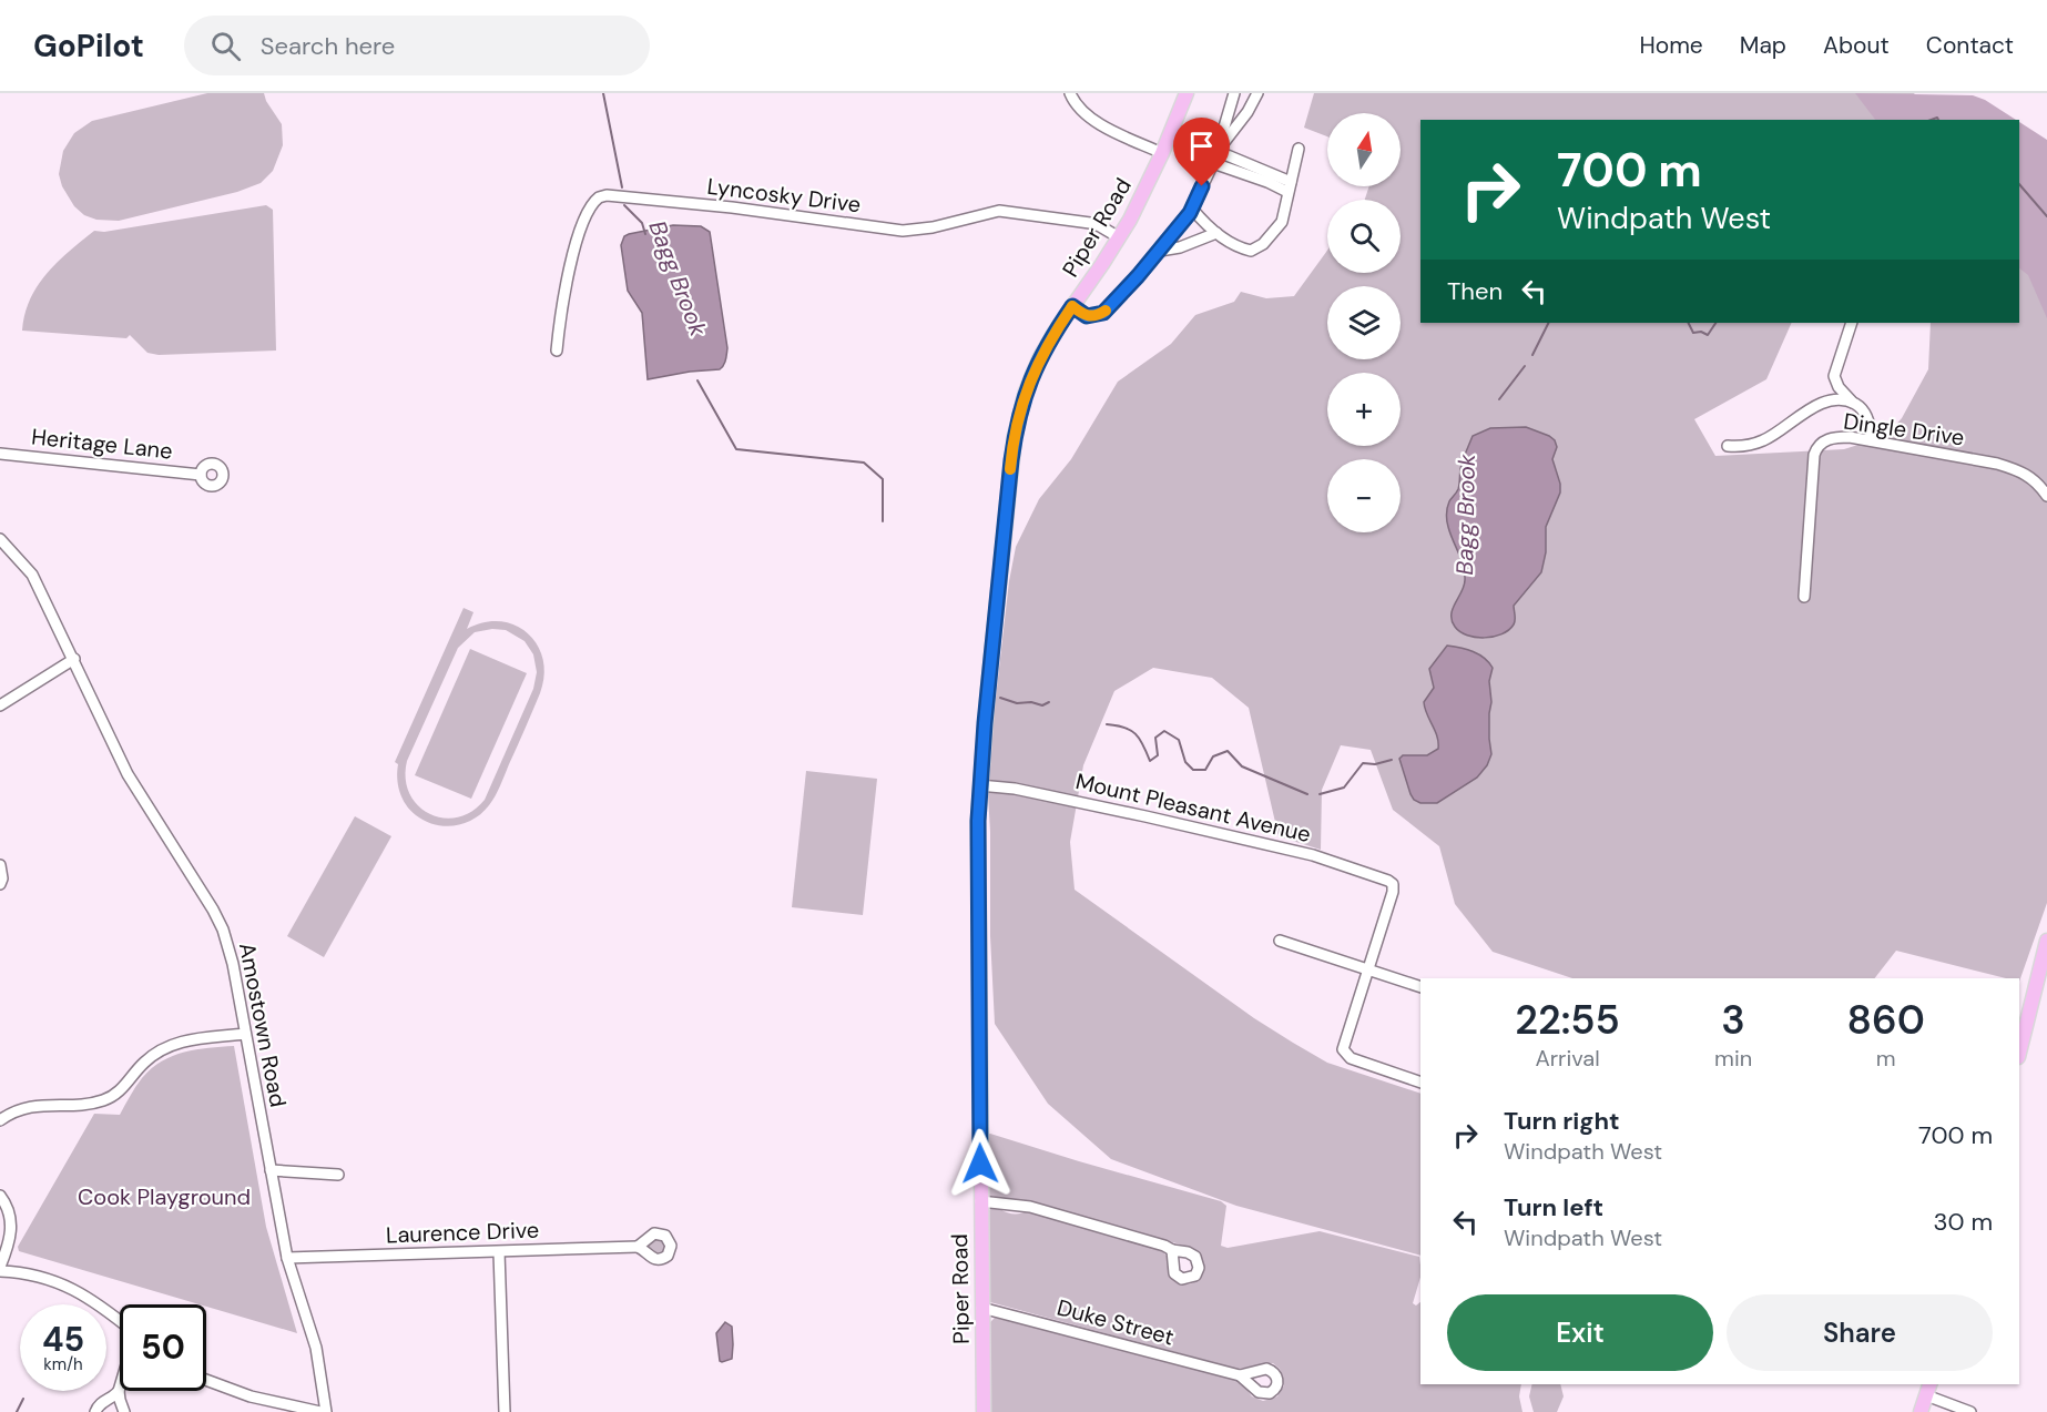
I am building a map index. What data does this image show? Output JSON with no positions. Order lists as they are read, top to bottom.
{
  "streets": {
    "main road": ["Piper Road"],
    "street": [
      "Lyncosky Drive",
      "Dingle Drive",
      "Heritage Lane",
      "Mount Pleasant Avenue",
      "Amostown Road",
      "Laurence Drive",
      "Duke Street"
    ]
  },
  "crossings": [
    ["Lyncosky Drive", "Piper Road"],
    ["Piper Road", "Mount Pleasant Avenue"],
    ["Piper Road", "Duke Street"],
    ["Amostown Road", "Laurence Drive"]
  ],
  "water": ["Bagg Brook"],
  "parks": ["Cook Playground"],
  "north": "top",
  "page": {
    "header": "GoPilot",
    "search": "Search here",
    "nav": [
      "Home",
      "Map",
      "About",
      "Contact"
    ],
    "map_buttons": ["+", "−"],
    "turn": ["700 m", "Windpath West"],
    "then": "Then",
    "eta": [
      "22:55",
      "Arrival",
      "3",
      "min",
      "860",
      "m"
    ],
    "list": [
      {
        "name": "Turn right",
        "note": "Windpath West",
        "value": "700 m"
      },
      {
        "name": "Turn left",
        "note": "Windpath West",
        "value": "30 m"
      }
    ],
    "buttons": ["Exit", "Share"],
    "speed": "45 km/h",
    "limit": "50"
  }
}
